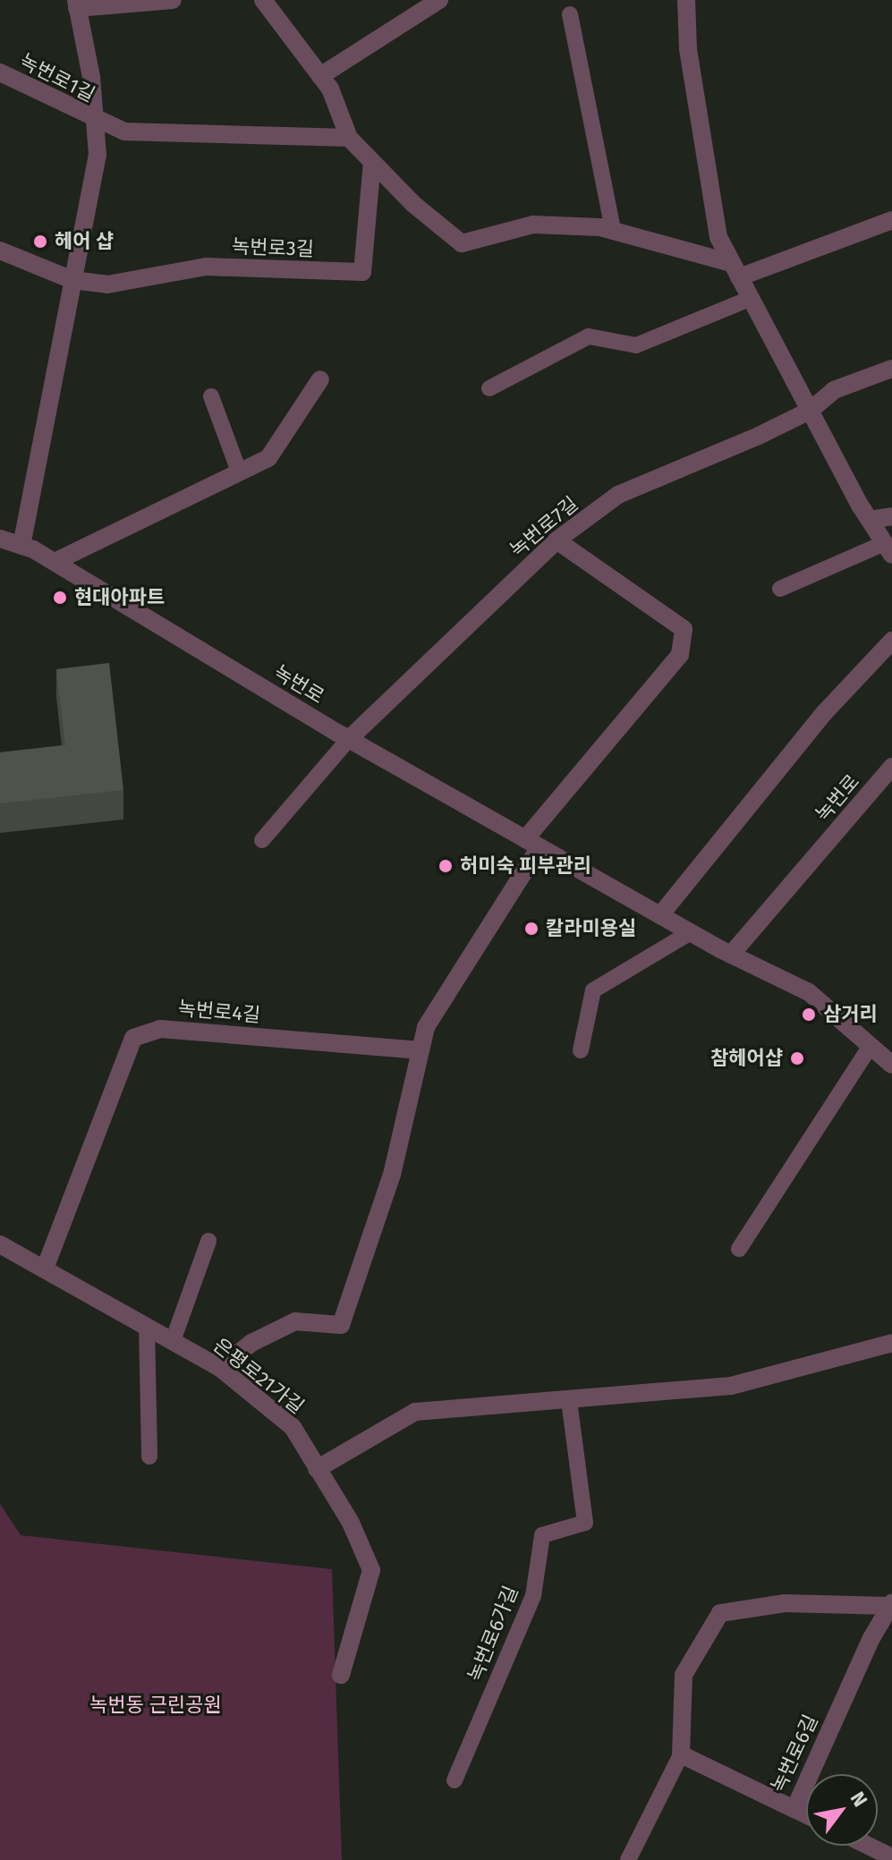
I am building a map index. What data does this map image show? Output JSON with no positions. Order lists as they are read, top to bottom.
{
  "streets": {
    "street": [
      "녹번로1길",
      "녹번로3길",
      "녹번로7길",
      "녹번로",
      "녹번로4길",
      "은평로21가길",
      "녹번로6길"
    ],
    "lane": ["녹번로6가길"]
  },
  "crossings": [
    ["녹번로7길", "녹번로"],
    ["녹번로4길", "은평로21가길"]
  ],
  "parks": ["녹번동 근린공원"],
  "places": [
    "헤어 샵",
    "현대아파트",
    "허미숙 피부관리",
    "칼라미용실",
    "삼거리",
    "참헤어샵"
  ],
  "north": "top right"
}
